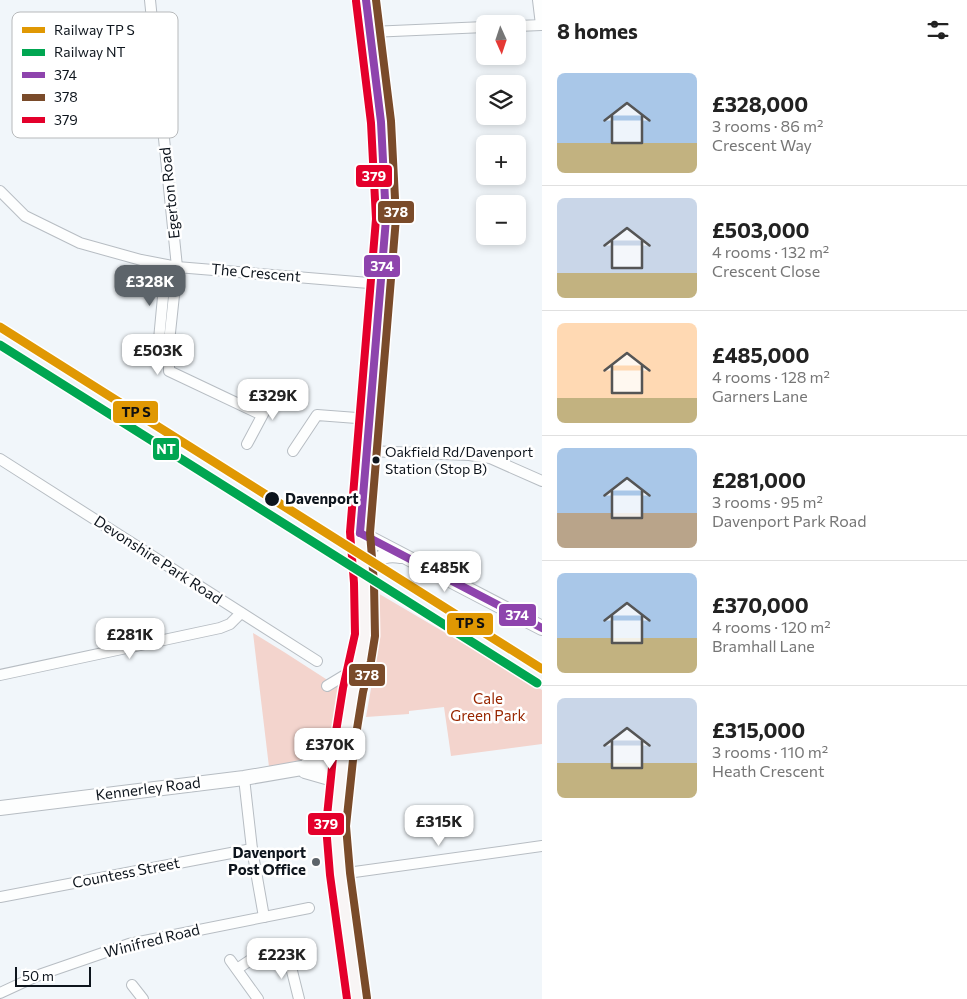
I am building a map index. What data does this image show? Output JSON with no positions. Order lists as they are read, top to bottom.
{
  "streets": {
    "street": [
      "Egerton Road",
      "The Crescent",
      "Devonshire Park Road",
      "Kennerley Road",
      "Countess Street",
      "Winifred Road"
    ]
  },
  "crossings": [
    ["Egerton Road", "The Crescent"]
  ],
  "parks": ["Cale Green Park"],
  "places": ["Oakfield Rd/Davenport Station (Stop B)", "Davenport", "Davenport Post Office"],
  "lines": [
    "transit line 374",
    "transit line 378",
    "transit line 379",
    "rail line NT"
  ],
  "legend": [
    "Railway TP S",
    "Railway NT",
    "374",
    "378",
    "379"
  ],
  "scale_bar": "50 m",
  "north": "bottom",
  "page": {
    "heading": "8 homes",
    "map_buttons": ["+", "−"],
    "list": [
      {
        "name": "£328,000",
        "note": "3 rooms · 86 m² · Crescent Way"
      },
      {
        "name": "£503,000",
        "note": "4 rooms · 132 m² · Crescent Close"
      },
      {
        "name": "£485,000",
        "note": "4 rooms · 128 m² · Garners Lane"
      },
      {
        "name": "£281,000",
        "note": "3 rooms · 95 m² · Davenport Park Road"
      },
      {
        "name": "£370,000",
        "note": "4 rooms · 120 m² · Bramhall Lane"
      },
      {
        "name": "£315,000",
        "note": "3 rooms · 110 m² · Heath Crescent"
      }
    ],
    "price": [
      "£328K",
      "£503K",
      "£329K",
      "£485K",
      "£281K",
      "£370K",
      "£315K",
      "£223K"
    ],
    "scale": "50 m"
  }
}
